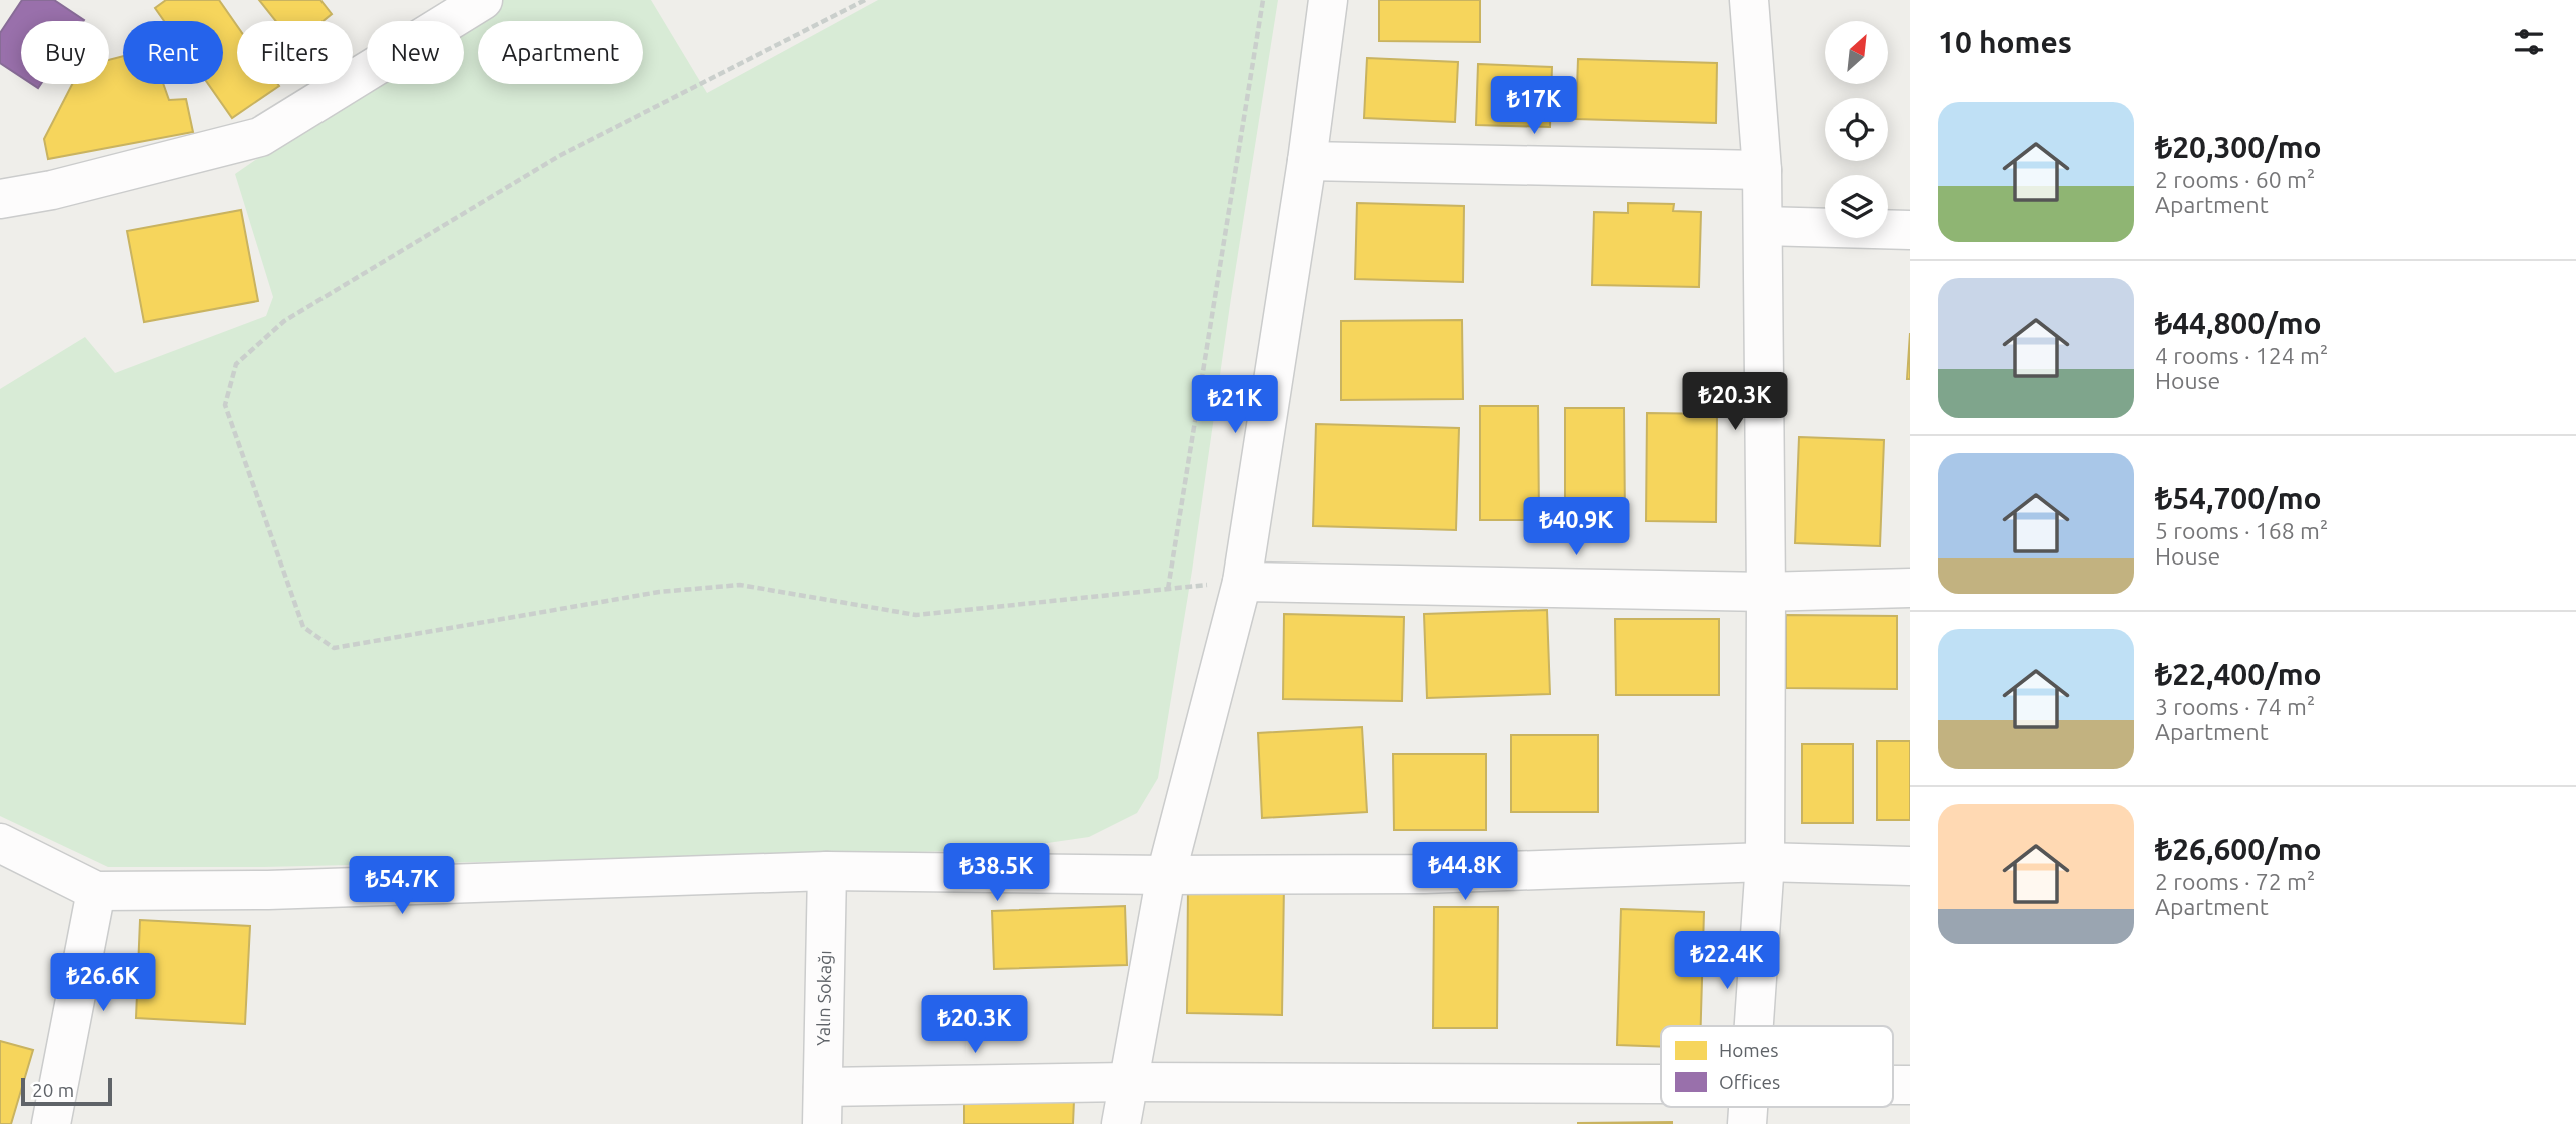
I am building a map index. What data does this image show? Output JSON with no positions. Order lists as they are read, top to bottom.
{
  "streets": {
    "street": ["Yalın Sokağı"]
  },
  "legend": ["Homes", "Offices"],
  "scale_bar": "20 m",
  "north": "top right",
  "page": {
    "heading": "10 homes",
    "chip": [
      "Buy",
      "Rent",
      "Filters",
      "New",
      "Apartment"
    ],
    "price": [
      "₺17K",
      "₺20.3K",
      "₺21K",
      "₺40.9K",
      "₺44.8K",
      "₺38.5K",
      "₺54.7K",
      "₺22.4K",
      "₺26.6K",
      "₺20.3K"
    ],
    "list": [
      {
        "name": "₺20,300/mo",
        "note": "2 rooms · 60 m² · Apartment"
      },
      {
        "name": "₺44,800/mo",
        "note": "4 rooms · 124 m² · House"
      },
      {
        "name": "₺54,700/mo",
        "note": "5 rooms · 168 m² · House"
      },
      {
        "name": "₺22,400/mo",
        "note": "3 rooms · 74 m² · Apartment"
      },
      {
        "name": "₺26,600/mo",
        "note": "2 rooms · 72 m² · Apartment"
      }
    ],
    "scale": "20 m"
  }
}
